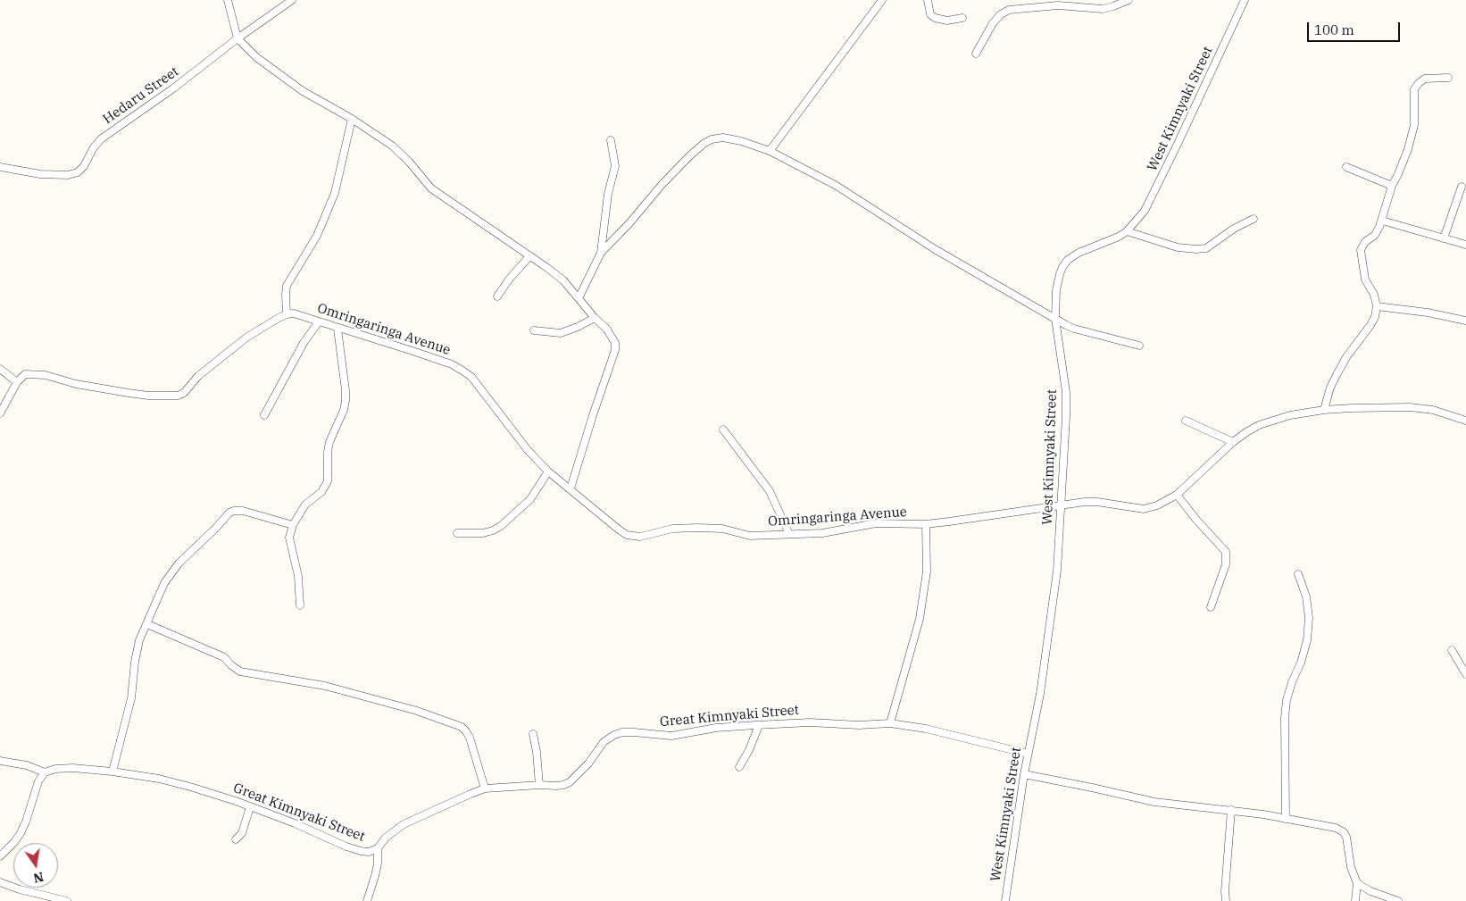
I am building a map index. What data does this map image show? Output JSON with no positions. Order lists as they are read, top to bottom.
{
  "streets": {
    "street": [
      "Hedaru Street",
      "West Kimnyaki Street",
      "Omringaringa Avenue",
      "Great Kimnyaki Street"
    ]
  },
  "crossings": [
    ["West Kimnyaki Street", "Omringaringa Avenue"],
    ["West Kimnyaki Street", "Great Kimnyaki Street"]
  ],
  "scale_bar": "100 m",
  "north": "bottom"
}
